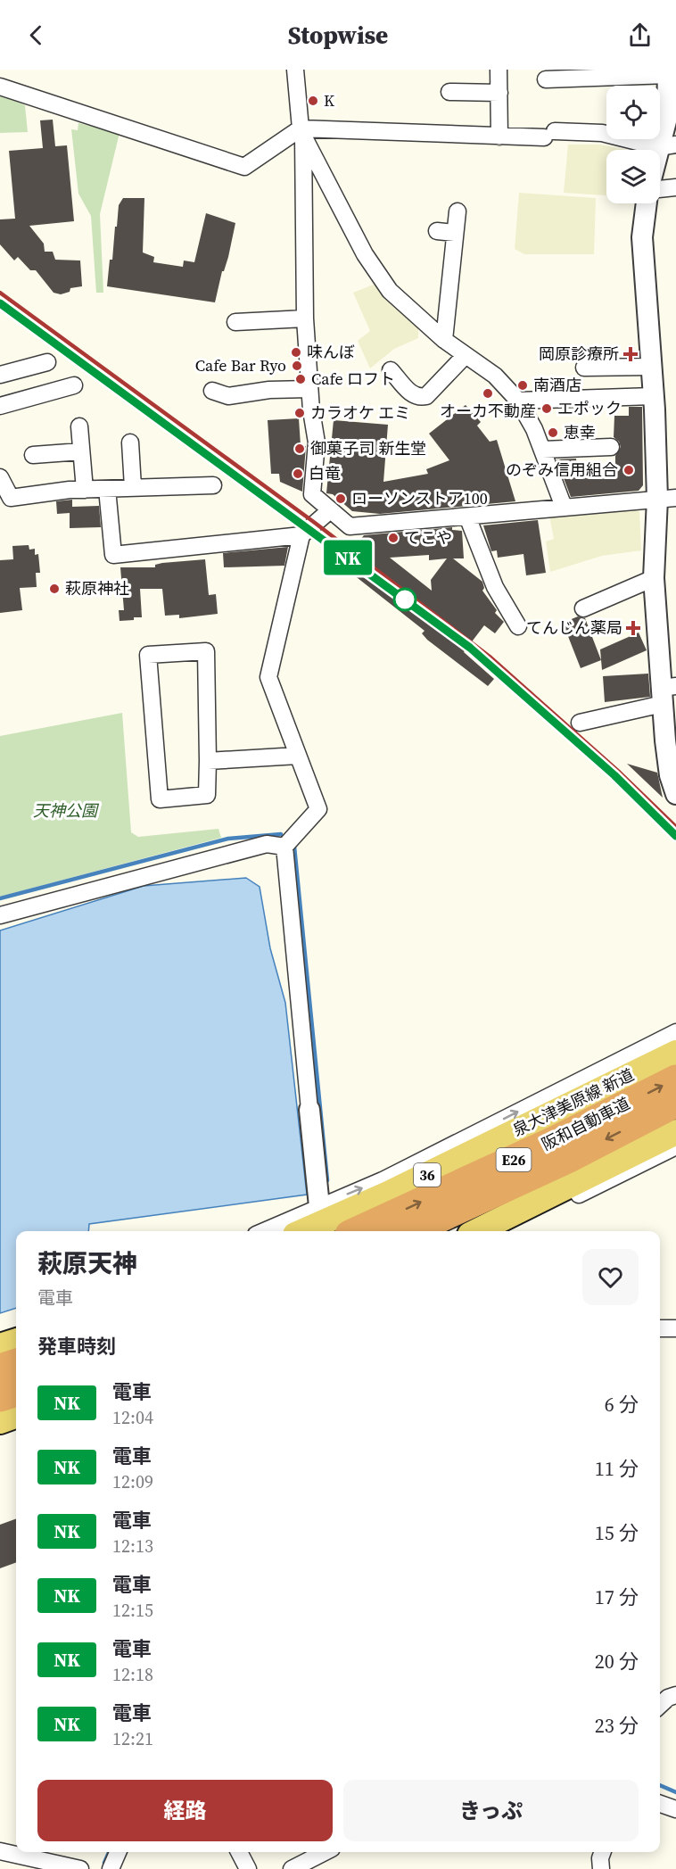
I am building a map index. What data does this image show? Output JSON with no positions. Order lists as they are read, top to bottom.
{
  "streets": {
    "highway": ["阪和自動車道", "E26"],
    "main road": ["泉大津美原線 新道", "36"]
  },
  "parks": ["天神公園"],
  "places": {
    "other": [
      "K",
      "味んぼ",
      "Cafe Bar Ryo",
      "Cafe ロフト",
      "南酒店",
      "オーカ不動産",
      "エポック",
      "カラオケ エミ",
      "恵幸",
      "御菓子司 新生堂",
      "のぞみ信用組合",
      "白竜",
      "ローソンストア100",
      "てこや",
      "萩原神社"
    ],
    "health": ["岡原診療所", "てんじん薬局"]
  },
  "page": {
    "header": "Stopwise",
    "on_map": "NK",
    "heading": [
      ["萩原天神", "電車"],
      "発車時刻"
    ],
    "list": [
      {
        "mark": "NK",
        "name": "電車",
        "note": "12:04",
        "value": "6 分"
      },
      {
        "mark": "NK",
        "name": "電車",
        "note": "12:09",
        "value": "11 分"
      },
      {
        "mark": "NK",
        "name": "電車",
        "note": "12:13",
        "value": "15 分"
      },
      {
        "mark": "NK",
        "name": "電車",
        "note": "12:15",
        "value": "17 分"
      },
      {
        "mark": "NK",
        "name": "電車",
        "note": "12:18",
        "value": "20 分"
      },
      {
        "mark": "NK",
        "name": "電車",
        "note": "12:21",
        "value": "23 分"
      }
    ],
    "buttons": ["経路", "きっぷ"]
  }
}
